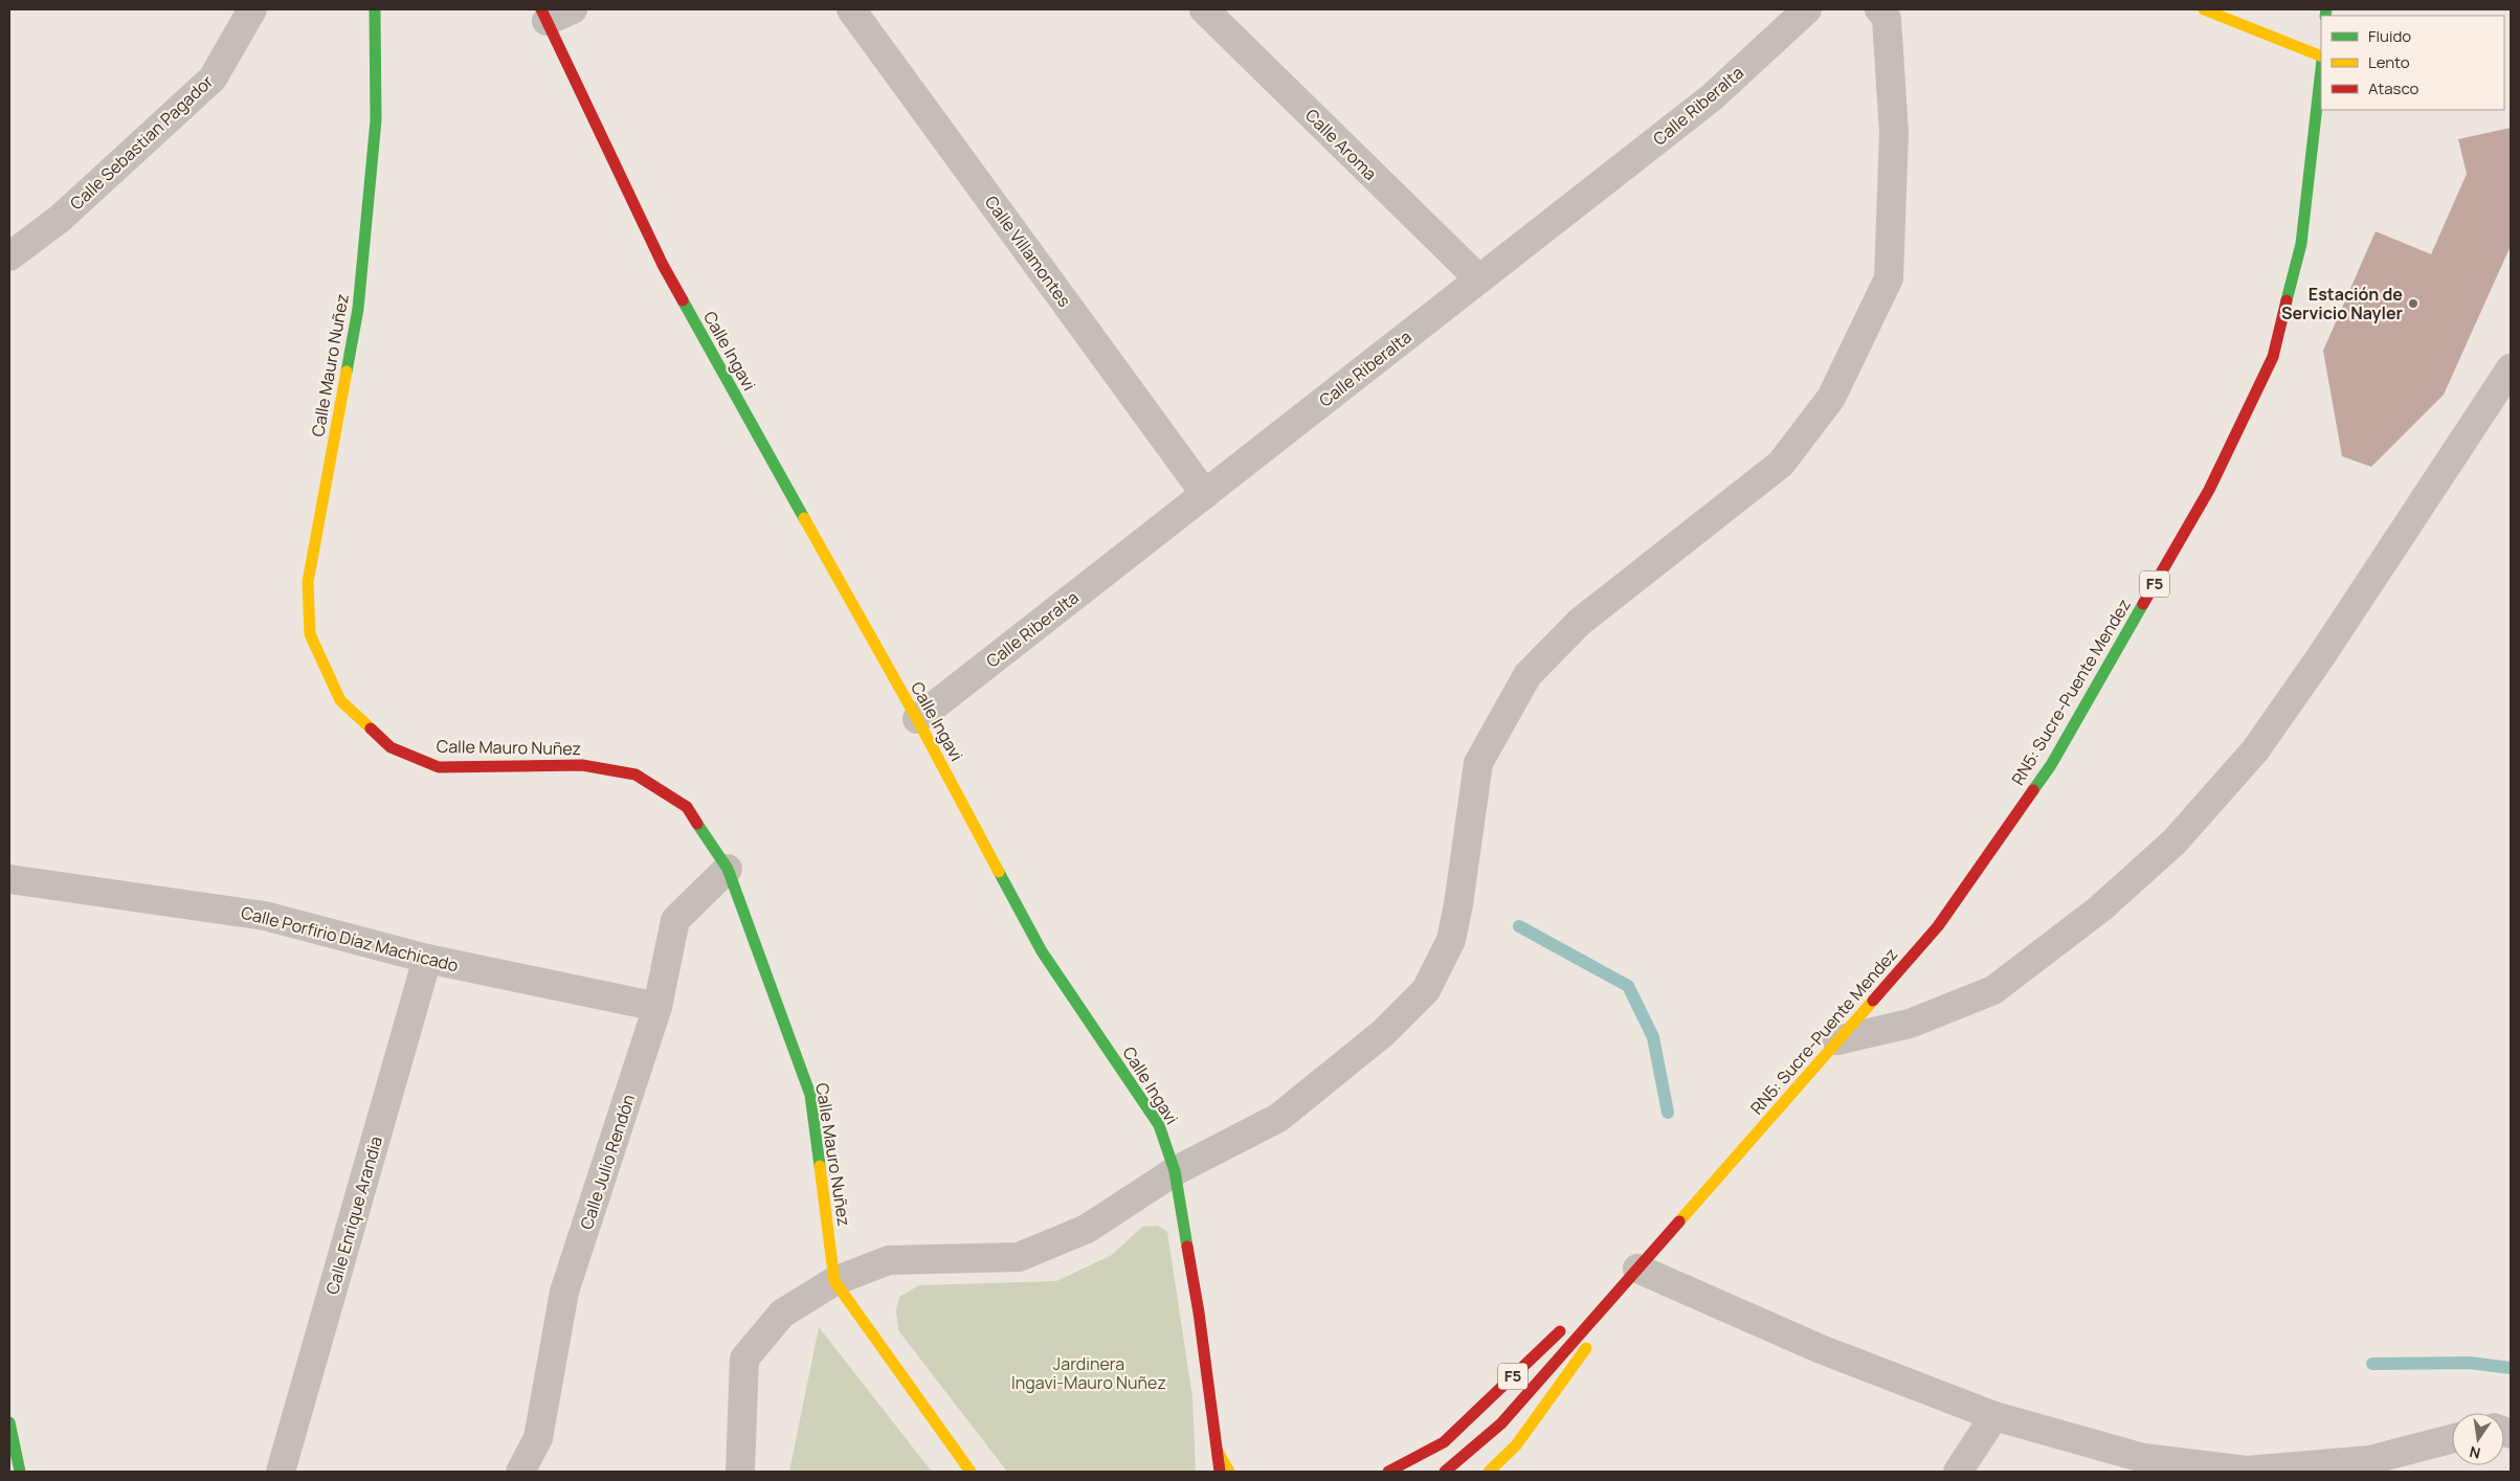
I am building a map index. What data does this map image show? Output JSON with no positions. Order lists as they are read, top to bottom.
{
  "streets": {
    "main road": [
      "Calle Ingavi",
      "Calle Mauro Nuñez",
      "F5",
      "RN5: Sucre-Puente Mendez"
    ],
    "street": [
      "Calle Riberalta",
      "Calle Sebastian Pagador",
      "Calle Aroma",
      "Calle Villamontes",
      "Calle Porfirio Díaz Machicado",
      "Calle Julio Rendón",
      "Calle Enrique Arandia"
    ]
  },
  "crossings": [
    ["Calle Riberalta", "Calle Aroma"],
    ["Calle Riberalta", "Calle Villamontes"],
    ["Calle Riberalta", "Calle Ingavi"],
    ["Calle Mauro Nuñez", "Calle Julio Rendón"],
    ["F5", "RN5: Sucre-Puente Mendez"],
    ["Calle Porfirio Díaz Machicado", "Calle Julio Rendón"],
    ["Calle Porfirio Díaz Machicado", "Calle Enrique Arandia"]
  ],
  "parks": ["Jardinera Ingavi-Mauro Nuñez"],
  "places": ["Estación de Servicio Nayler"],
  "legend": ["Fluido", "Lento", "Atasco"],
  "north": "bottom"
}
